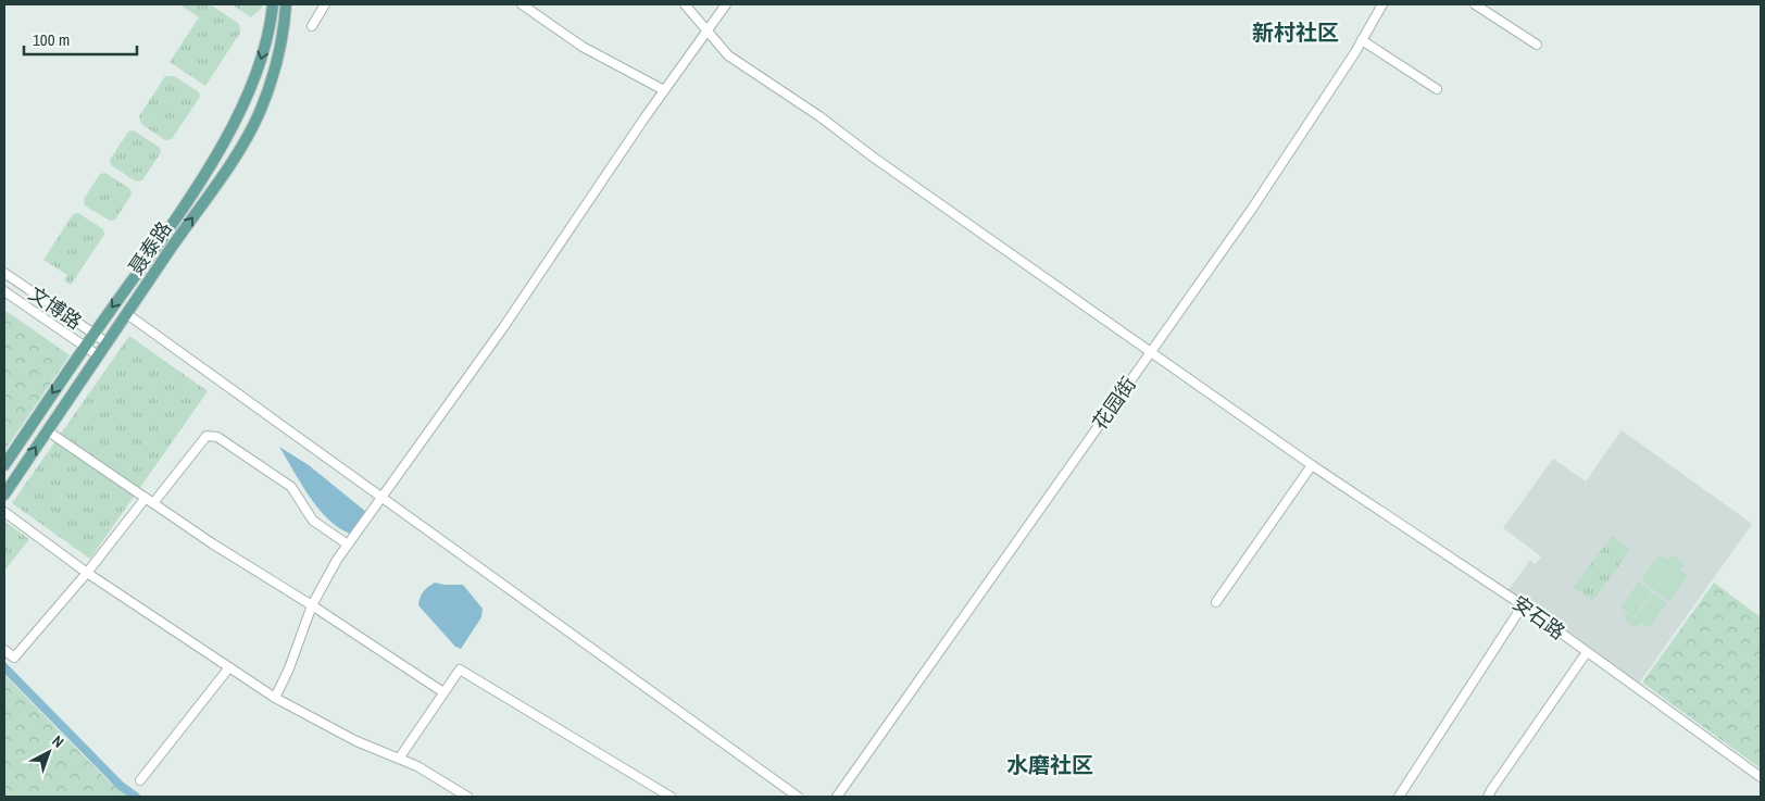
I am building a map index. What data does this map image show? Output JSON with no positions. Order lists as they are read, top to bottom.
{
  "streets": {
    "main road": ["聂泰路"],
    "street": ["文博路", "花园街", "安石路"]
  },
  "crossings": [
    ["聂泰路", "文博路"],
    ["花园街", "安石路"]
  ],
  "districts": ["新村社区", "水磨社区"],
  "scale_bar": "100 m",
  "north": "top right"
}
